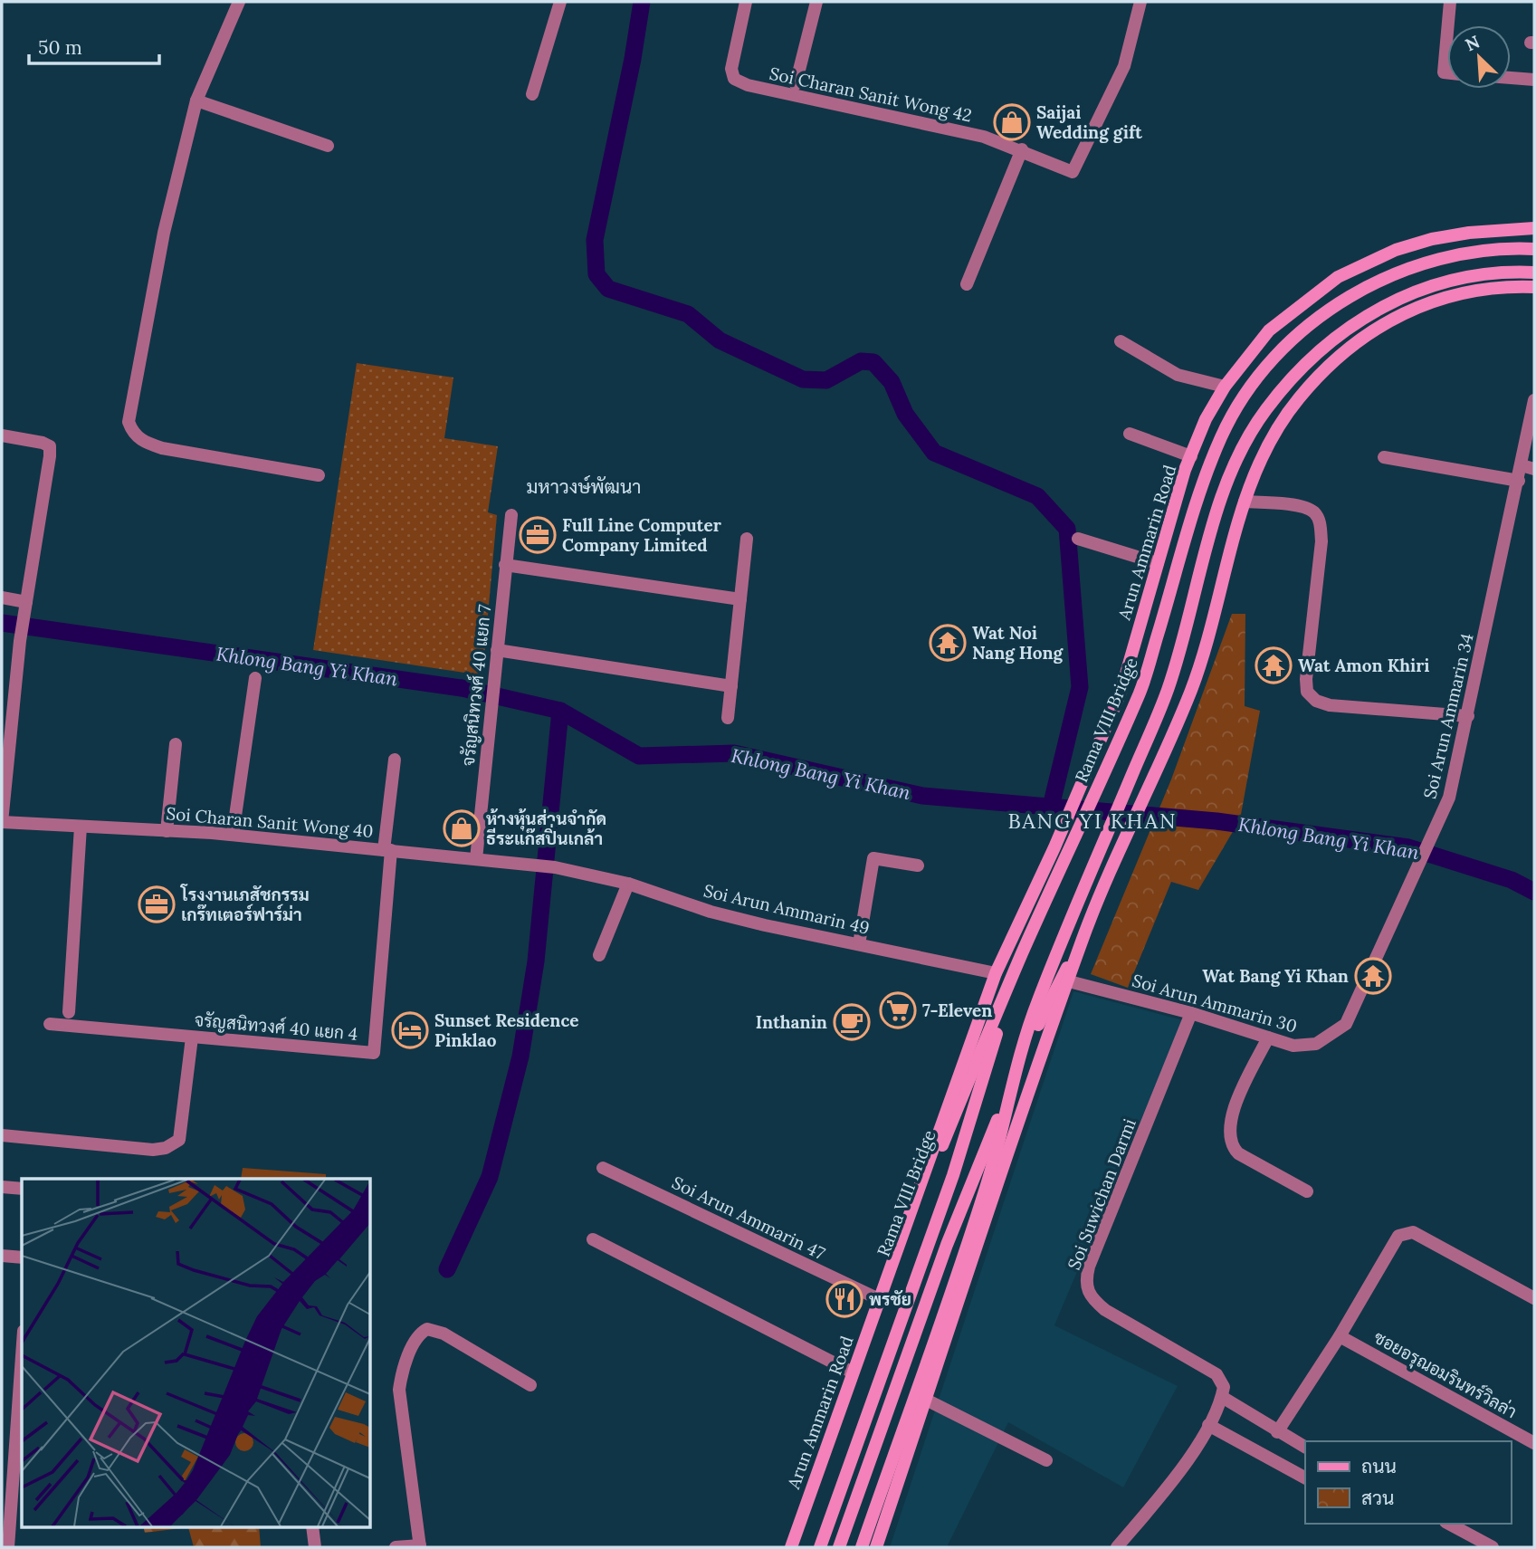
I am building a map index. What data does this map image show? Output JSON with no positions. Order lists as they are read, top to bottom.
{
  "streets": {
    "main road": ["Arun Ammarin Road", "Rama VIII Bridge"],
    "street": [
      "Soi Charan Sanit Wong 42",
      "จรัญสนิทวงศ์ 40 แยก 7",
      "Soi Arun Ammarin 34",
      "Soi Charan Sanit Wong 40",
      "Soi Arun Ammarin 49",
      "Soi Arun Ammarin 30",
      "จรัญสนิทวงศ์ 40 แยก 4",
      "Soi Suwichan Darmi",
      "Soi Arun Ammarin 47",
      "ซอยอรุณอมรินทร์วิลล่า"
    ]
  },
  "crossings": [
    ["Arun Ammarin Road", "Soi Arun Ammarin 49"],
    ["Arun Ammarin Road", "Soi Arun Ammarin 47"],
    ["จรัญสนิทวงศ์ 40 แยก 7", "Soi Charan Sanit Wong 40"],
    ["Soi Arun Ammarin 34", "Soi Arun Ammarin 30"],
    ["Soi Charan Sanit Wong 40", "Soi Arun Ammarin 49"],
    ["Soi Charan Sanit Wong 40", "จรัญสนิทวงศ์ 40 แยก 4"],
    ["Soi Arun Ammarin 30", "Soi Suwichan Darmi"]
  ],
  "districts": ["มหาวงษ์พัฒนา", "BANG YI KHAN"],
  "water": ["Khlong Bang Yi Khan"],
  "places": {
    "shop": ["Saijai Wedding gift", "ห้างหุ้นส่วนจำกัด ธีระแก๊สปิ่นเกล้า"],
    "office": ["Full Line Computer Company Limited", "โรงงานเภสัชกรรม เกร๊ทเตอร์ฟาร์ม่า"],
    "temple": ["Wat Noi Nang Hong", "Wat Amon Khiri", "Wat Bang Yi Khan"],
    "supermarket": ["7-Eleven"],
    "cafe": ["Inthanin"],
    "hotel": ["Sunset Residence Pinklao"],
    "restaurant": ["พรชัย"]
  },
  "legend": ["ถนน", "สวน"],
  "scale_bar": "50 m",
  "north": "top left"
}
